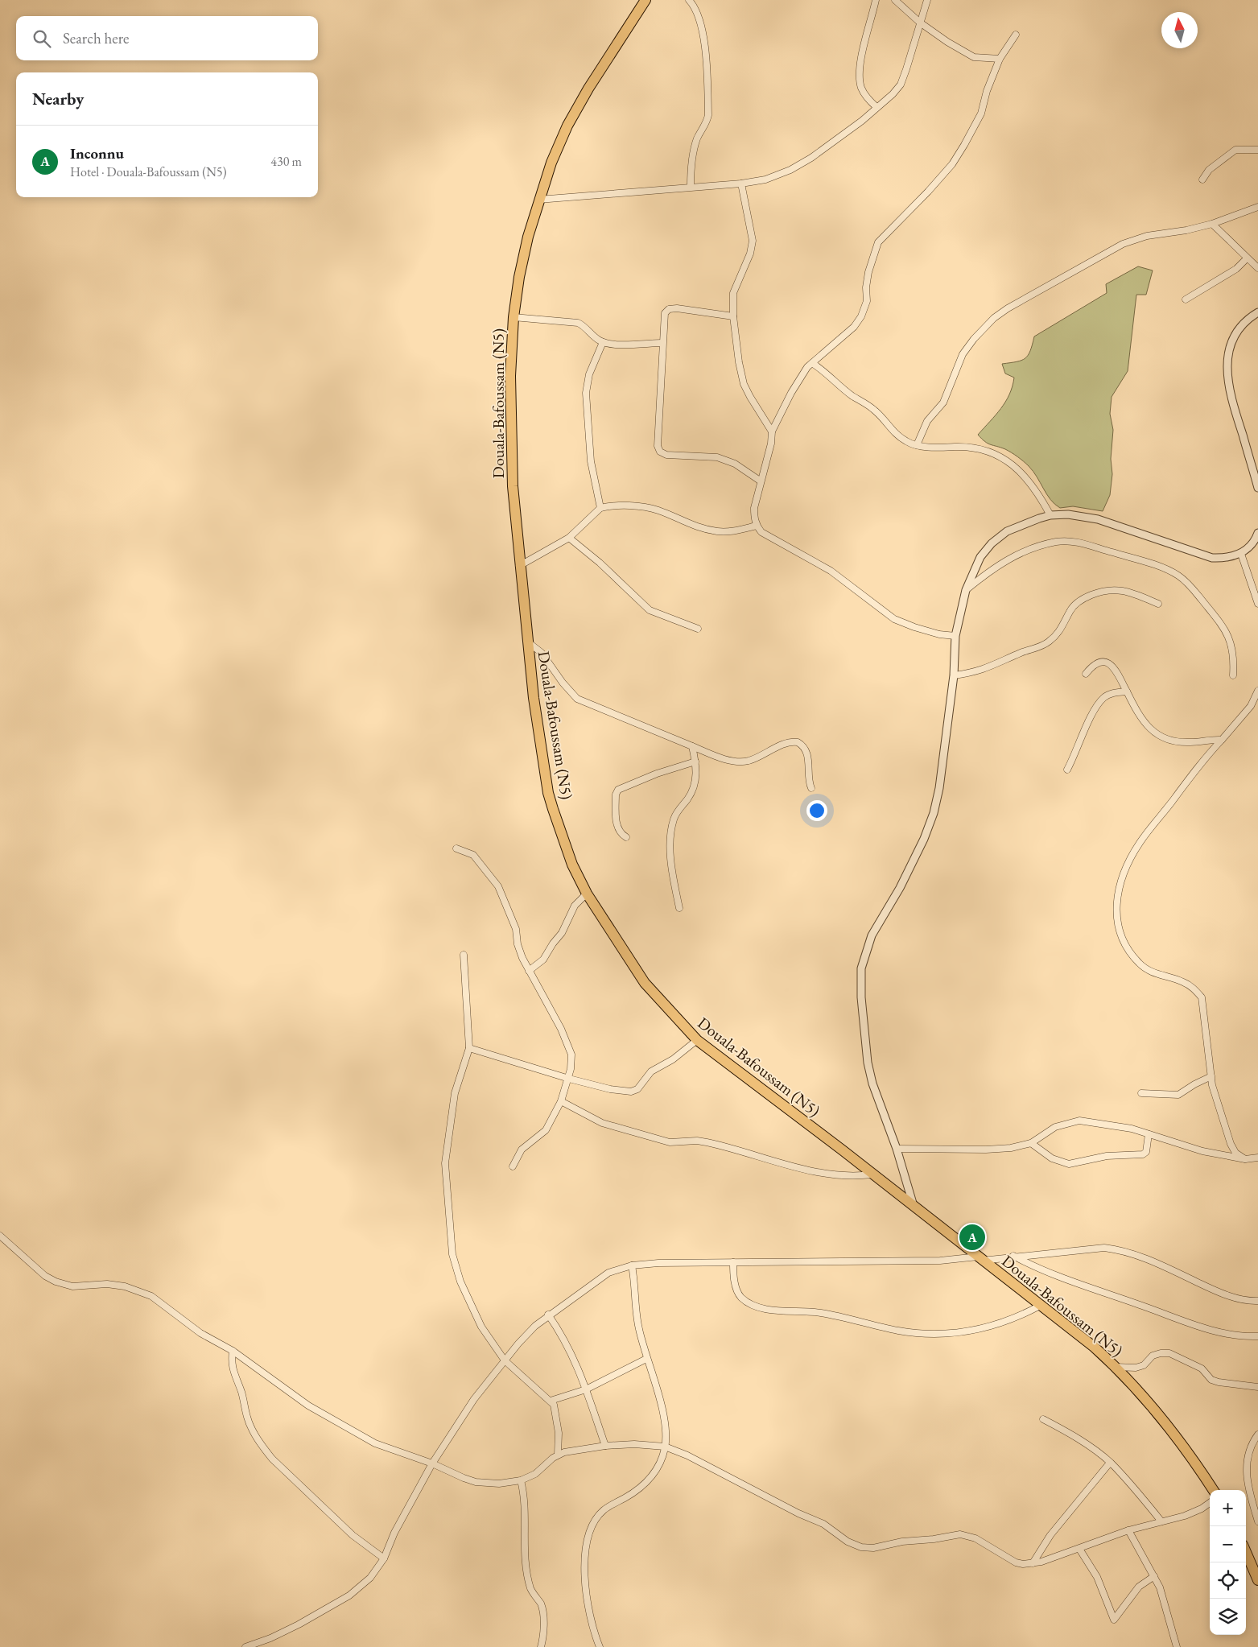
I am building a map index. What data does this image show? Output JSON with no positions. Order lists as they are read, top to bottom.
{
  "streets": {
    "highway": ["Douala-Bafoussam (N5)"]
  },
  "north": "top",
  "page": {
    "search": "Search here",
    "heading": "Nearby",
    "list": [
      {
        "mark": "A",
        "name": "Inconnu",
        "note": "Hotel · Douala-Bafoussam (N5)",
        "value": "430 m"
      }
    ],
    "pins": "A",
    "map_buttons": ["+", "−"]
  }
}
